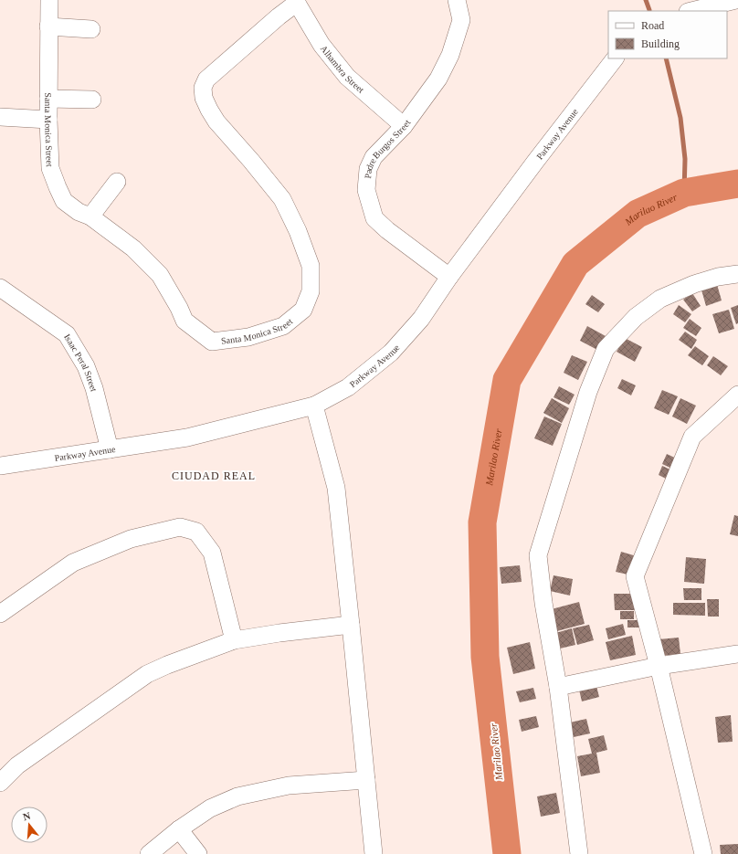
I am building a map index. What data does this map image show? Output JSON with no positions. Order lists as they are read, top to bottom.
{
  "streets": {
    "street": [
      "Alhambra Street",
      "Santa Monica Street",
      "Parkway Avenue",
      "Padre Burgos Street",
      "Isaac Peral Street"
    ]
  },
  "crossings": [
    ["Alhambra Street", "Santa Monica Street"],
    ["Alhambra Street", "Padre Burgos Street"],
    ["Parkway Avenue", "Padre Burgos Street"],
    ["Parkway Avenue", "Isaac Peral Street"]
  ],
  "districts": ["CIUDAD REAL"],
  "water": ["Marilao River"],
  "legend": ["Road", "Building"],
  "north": "top"
}
